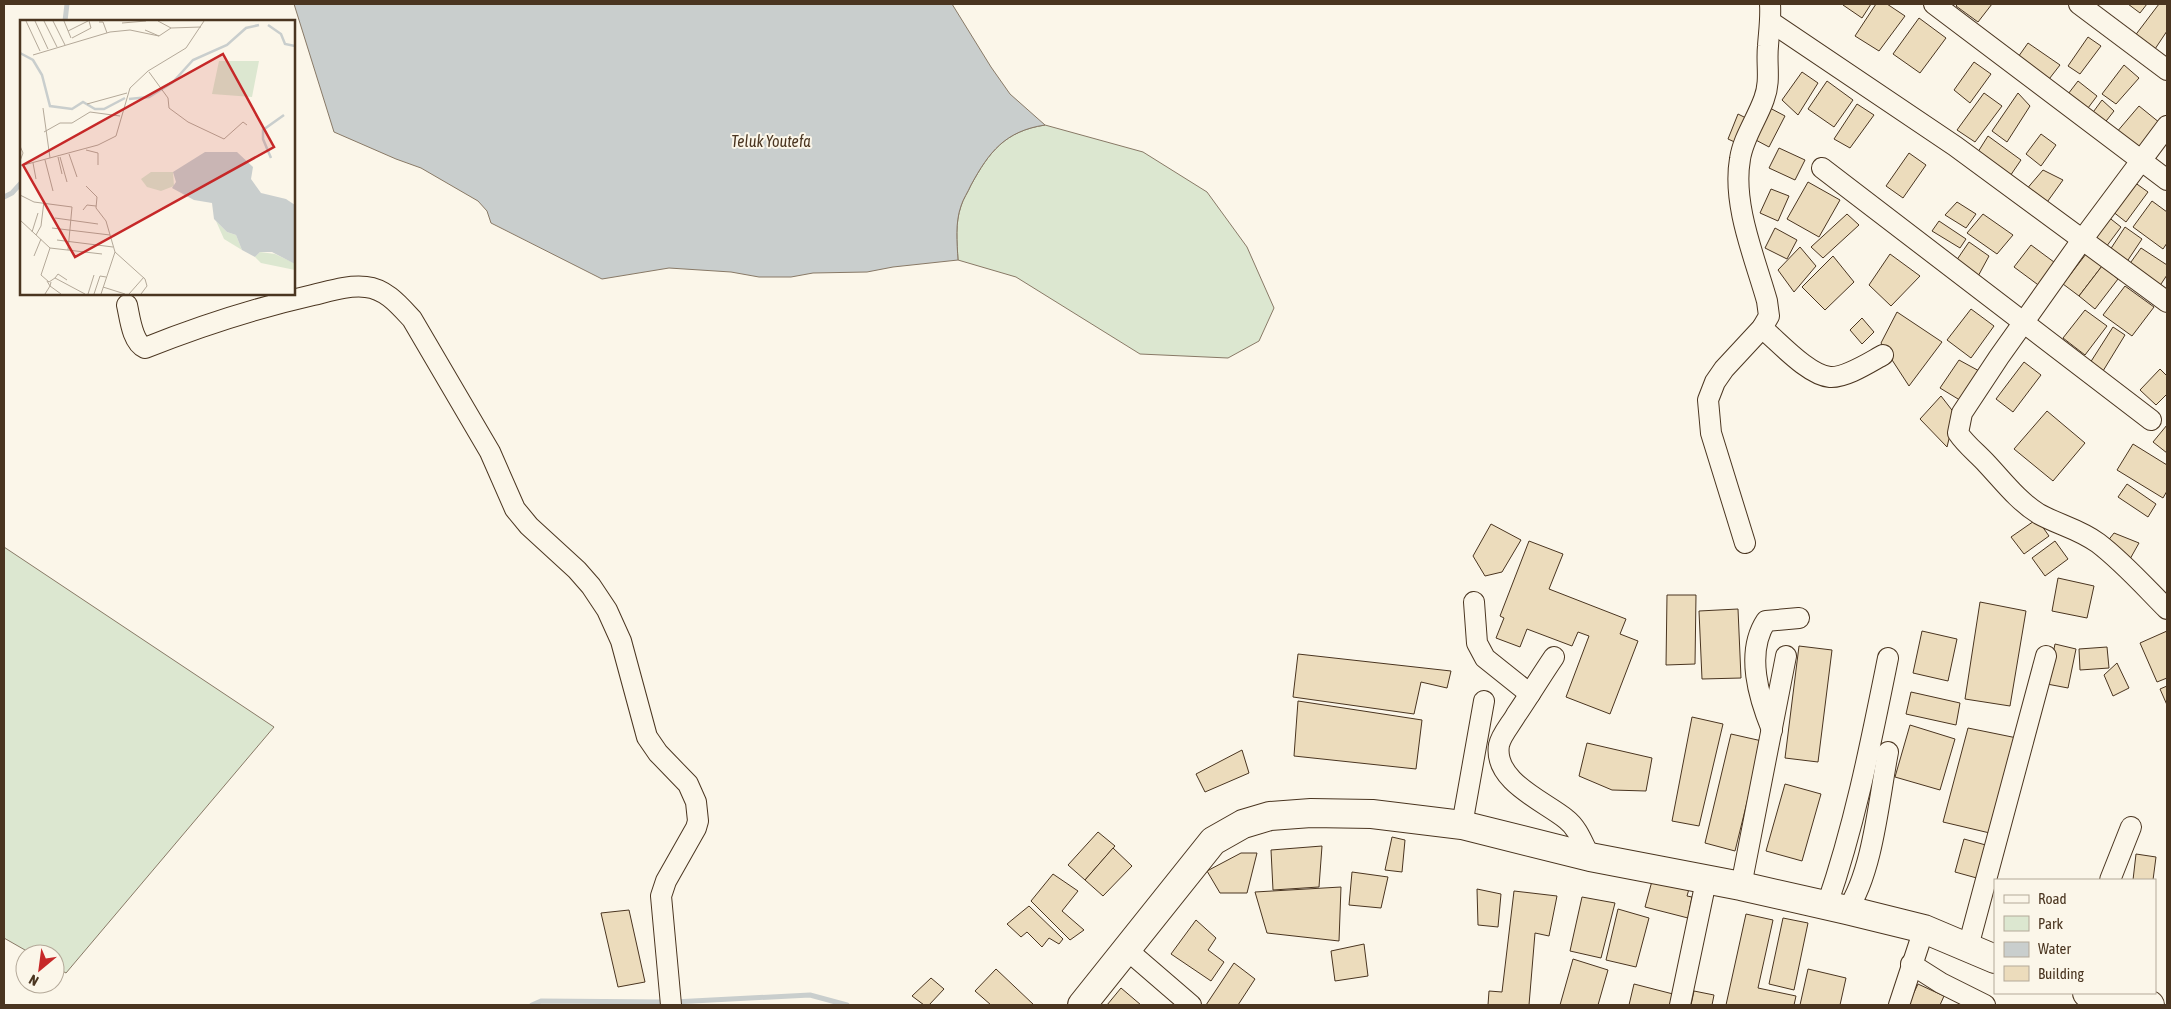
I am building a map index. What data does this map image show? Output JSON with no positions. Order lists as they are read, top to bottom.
{
  "water": ["Teluk Youtefa"],
  "legend": [
    "Road",
    "Park",
    "Water",
    "Building"
  ],
  "north": "bottom left"
}
